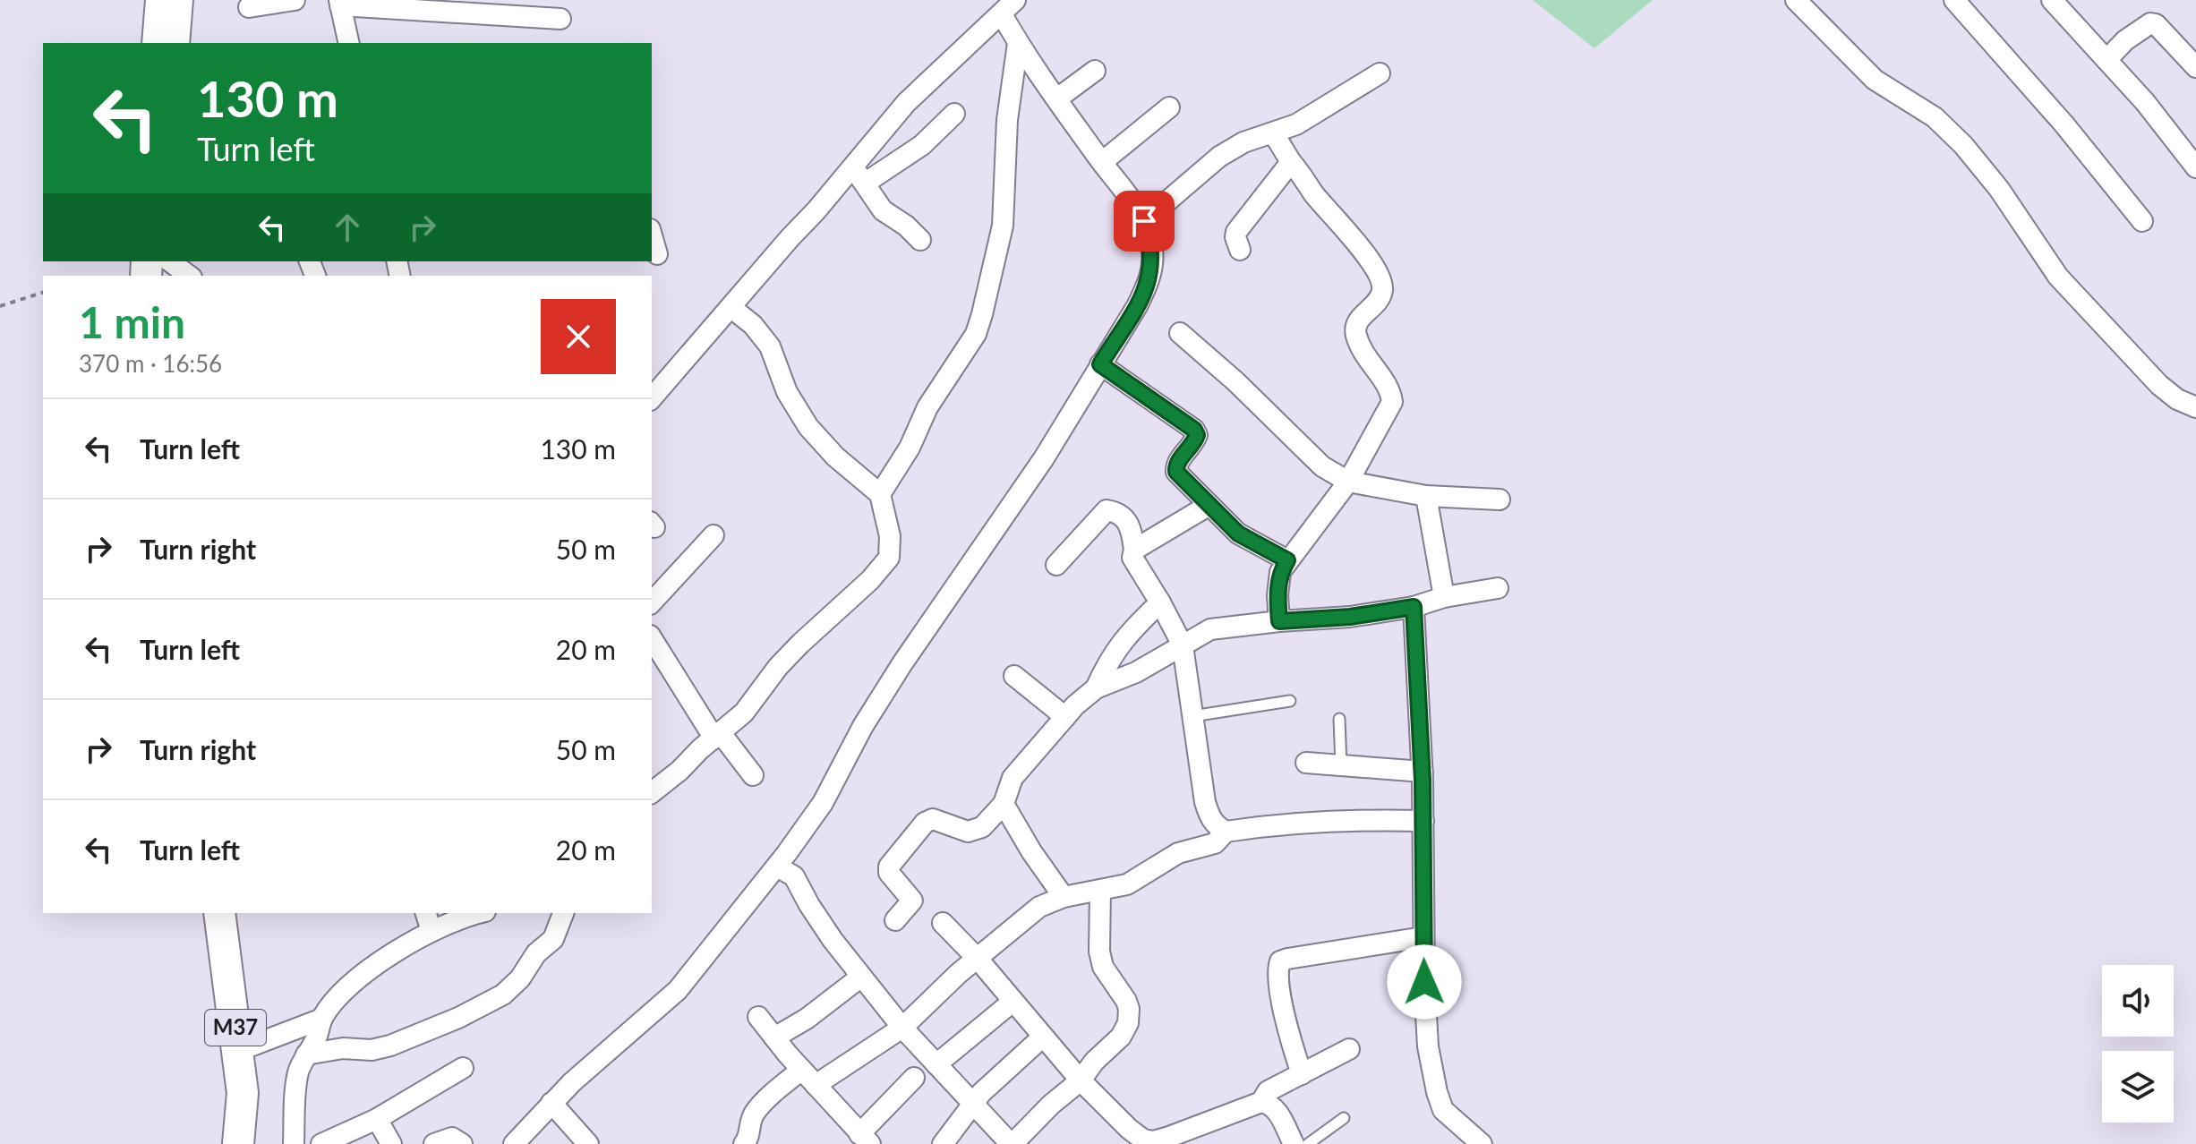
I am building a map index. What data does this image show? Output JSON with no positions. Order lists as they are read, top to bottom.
{
  "streets": {
    "main road": ["M37"]
  },
  "page": {
    "turn": ["130 m", "Turn left"],
    "heading": ["1 min", "370 m · 16:56"],
    "list": [
      {
        "name": "Turn left",
        "value": "130 m"
      },
      {
        "name": "Turn right",
        "value": "50 m"
      },
      {
        "name": "Turn left",
        "value": "20 m"
      },
      {
        "name": "Turn right",
        "value": "50 m"
      },
      {
        "name": "Turn left",
        "value": "20 m"
      }
    ]
  }
}
